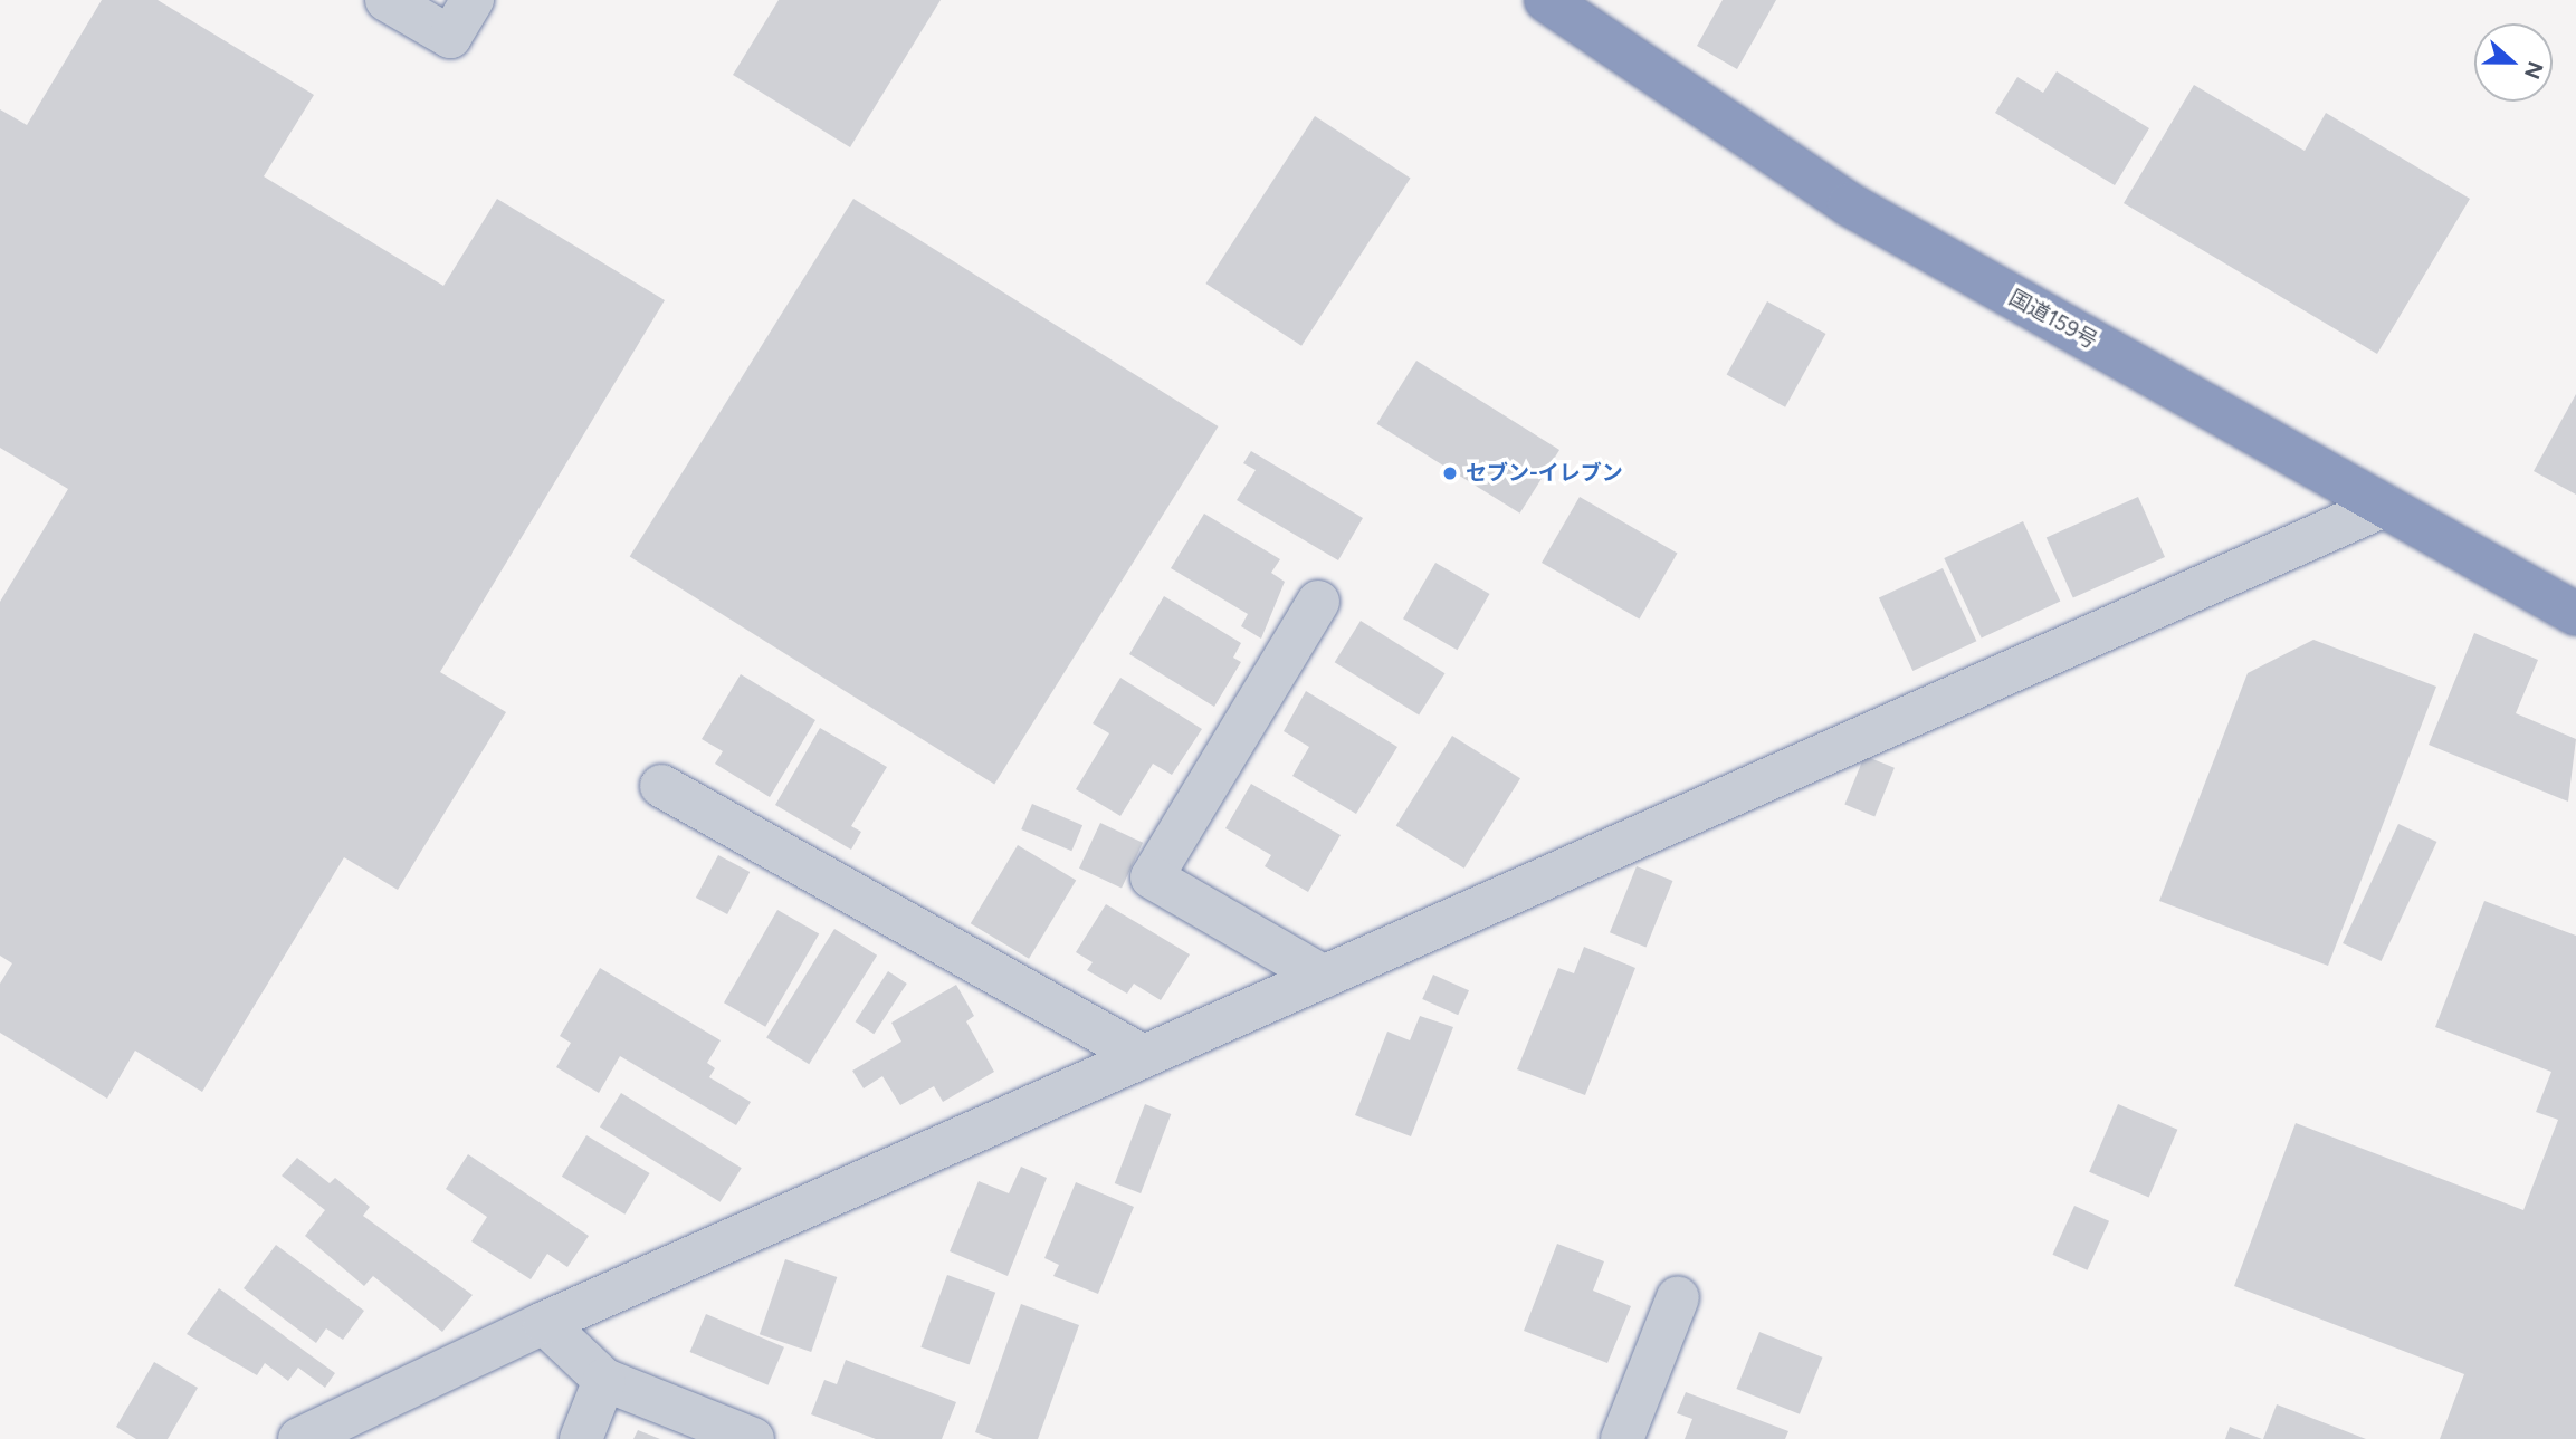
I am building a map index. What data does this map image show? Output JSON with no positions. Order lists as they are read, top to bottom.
{
  "streets": {
    "highway": ["国道159号"]
  },
  "places": ["セブン-イレブン"],
  "north": "right"
}
